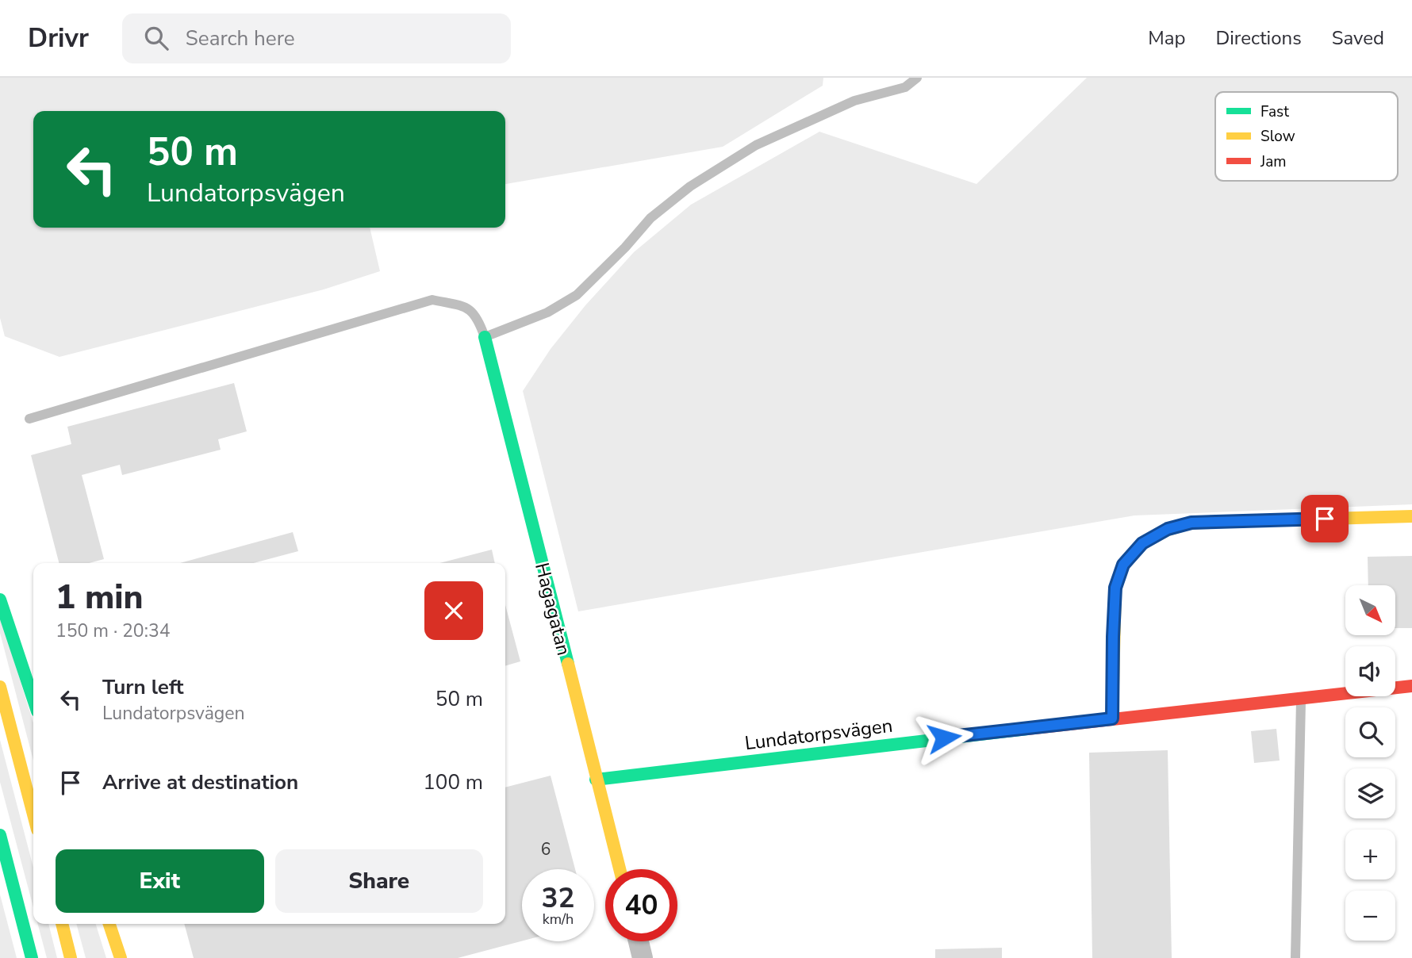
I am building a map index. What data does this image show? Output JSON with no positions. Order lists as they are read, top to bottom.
{
  "streets": {
    "main road": ["Hagagatan", "Lundatorpsvägen"]
  },
  "crossings": [
    ["Hagagatan", "Lundatorpsvägen"]
  ],
  "house_numbers": ["6"],
  "legend": ["Fast", "Slow", "Jam"],
  "north": "bottom right",
  "page": {
    "header": "Drivr",
    "search": "Search here",
    "nav": ["Map", "Directions", "Saved"],
    "turn": ["50 m", "Lundatorpsvägen"],
    "heading": ["1 min", "150 m · 20:34"],
    "map_buttons": ["+", "−"],
    "list": [
      {
        "name": "Turn left",
        "note": "Lundatorpsvägen",
        "value": "50 m"
      },
      {
        "name": "Arrive at destination",
        "value": "100 m"
      }
    ],
    "buttons": ["Exit", "Share"],
    "speed": "32 km/h",
    "limit": "40"
  }
}
